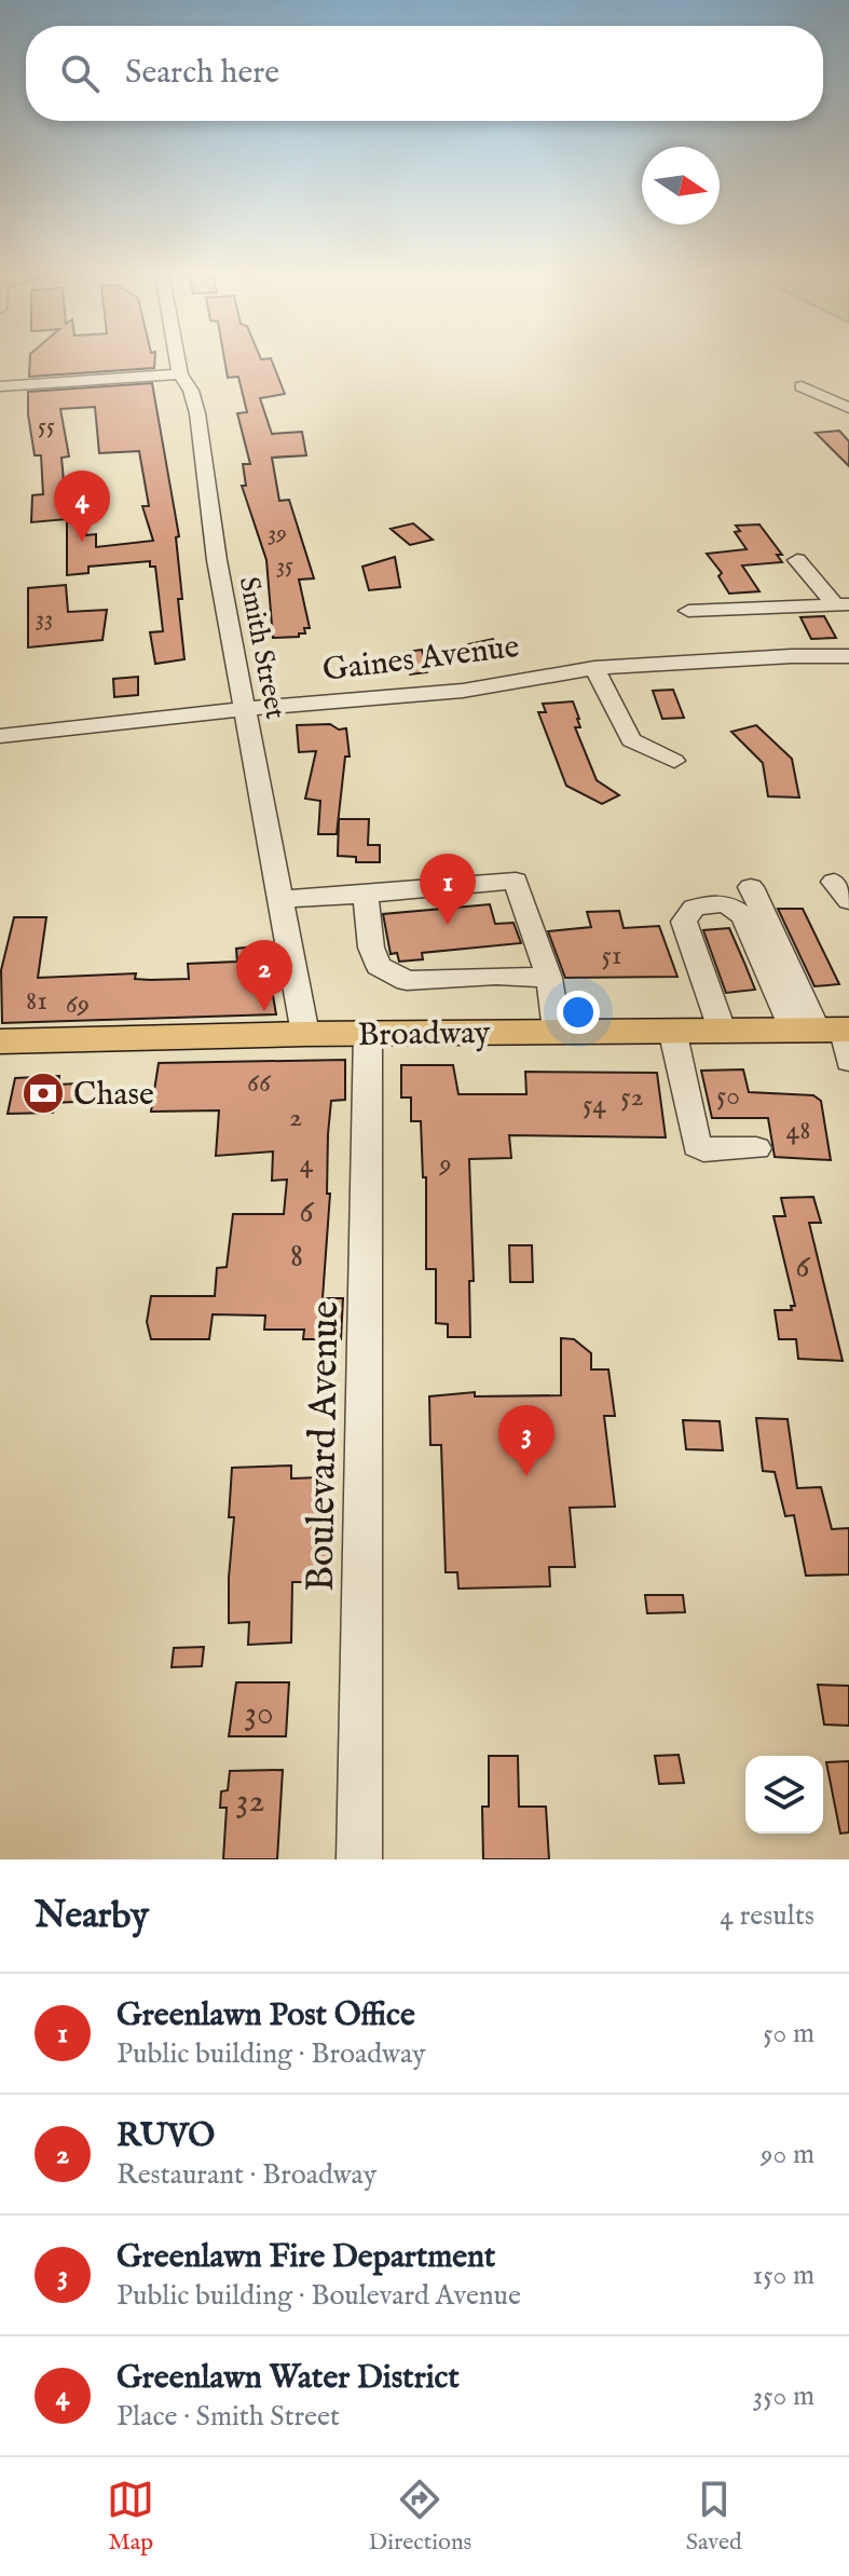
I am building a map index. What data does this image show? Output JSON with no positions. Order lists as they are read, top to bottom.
{
  "streets": {
    "main road": ["Broadway"],
    "street": ["Smith Street", "Gaines Avenue", "Boulevard Avenue"]
  },
  "crossings": [
    ["Smith Street", "Gaines Avenue"],
    ["Smith Street", "Broadway"],
    ["Broadway", "Boulevard Avenue"]
  ],
  "places": {
    "bank": ["Chase"]
  },
  "house_numbers": [
    "55",
    "39",
    "35",
    "33",
    "51",
    "81",
    "69",
    "66",
    "50",
    "52",
    "54",
    "2",
    "48",
    "4",
    "9",
    "6",
    "8",
    "6",
    "30",
    "32"
  ],
  "north": "right",
  "page": {
    "search": "Search here",
    "pins": [
      "4",
      "1",
      "2",
      "3"
    ],
    "heading": ["Nearby", "4 results"],
    "list": [
      {
        "mark": "1",
        "name": "Greenlawn Post Office",
        "note": "Public building · Broadway",
        "value": "50 m"
      },
      {
        "mark": "2",
        "name": "RUVO",
        "note": "Restaurant · Broadway",
        "value": "90 m"
      },
      {
        "mark": "3",
        "name": "Greenlawn Fire Department",
        "note": "Public building · Boulevard Avenue",
        "value": "150 m"
      },
      {
        "mark": "4",
        "name": "Greenlawn Water District",
        "note": "Place · Smith Street",
        "value": "350 m"
      }
    ],
    "nav": ["Map", "Directions", "Saved"]
  }
}
